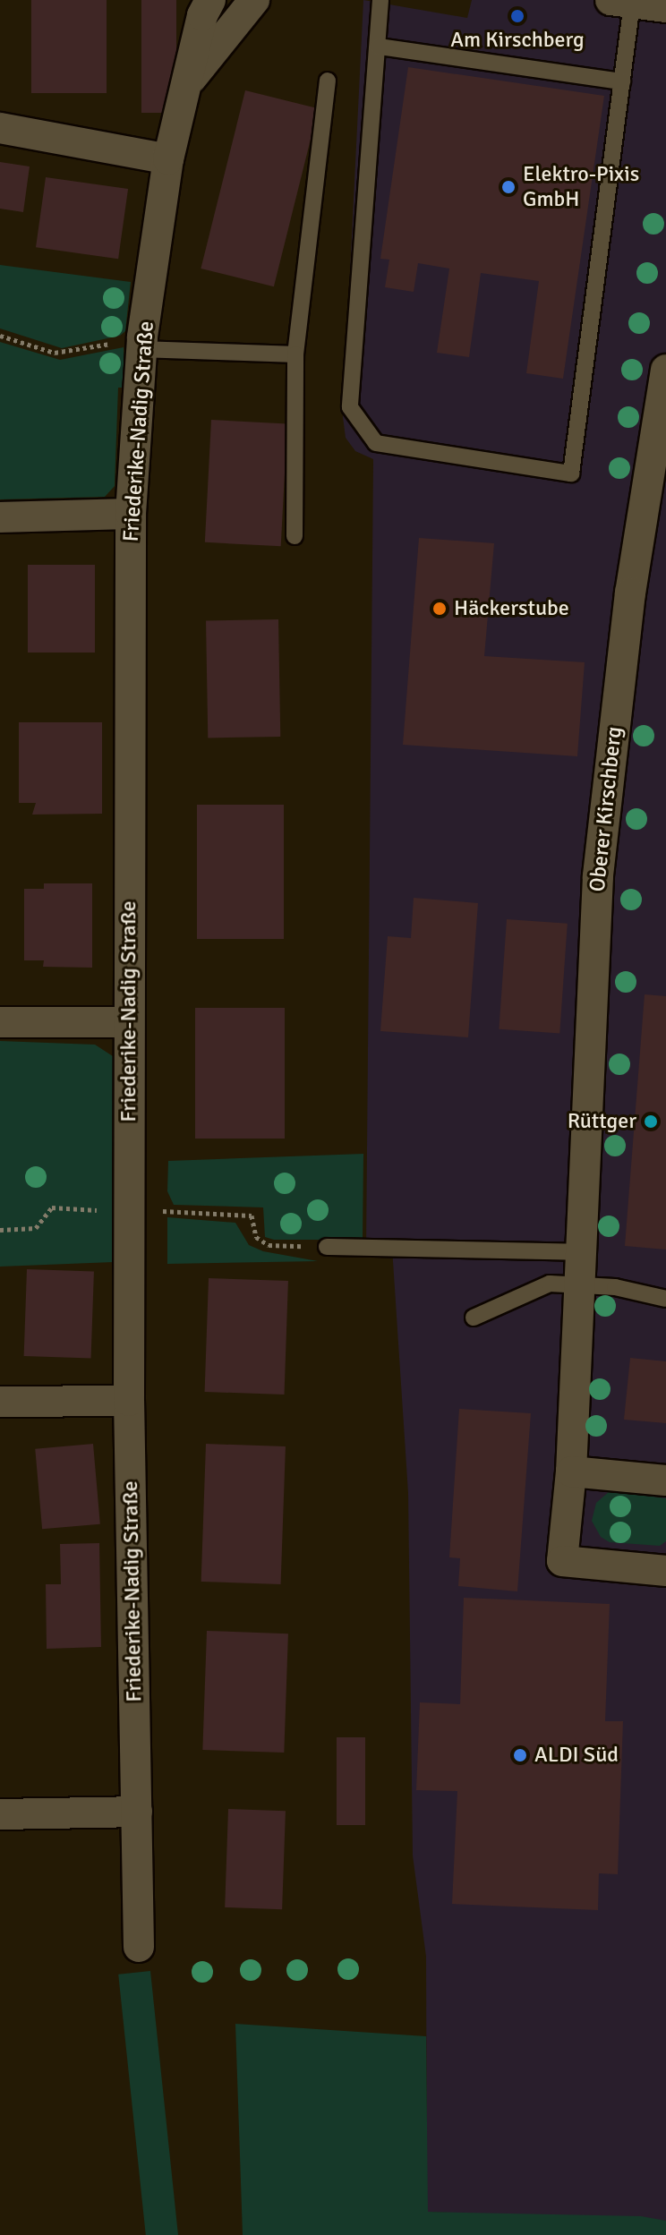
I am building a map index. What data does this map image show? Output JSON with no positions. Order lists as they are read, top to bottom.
{
  "streets": {
    "street": ["Friederike-Nadig Straße", "Oberer Kirschberg"]
  },
  "places": [
    "Am Kirschberg",
    "Elektro-Pixis GmbH",
    "Häckerstube",
    "Rüttger",
    "ALDI Süd"
  ]
}
